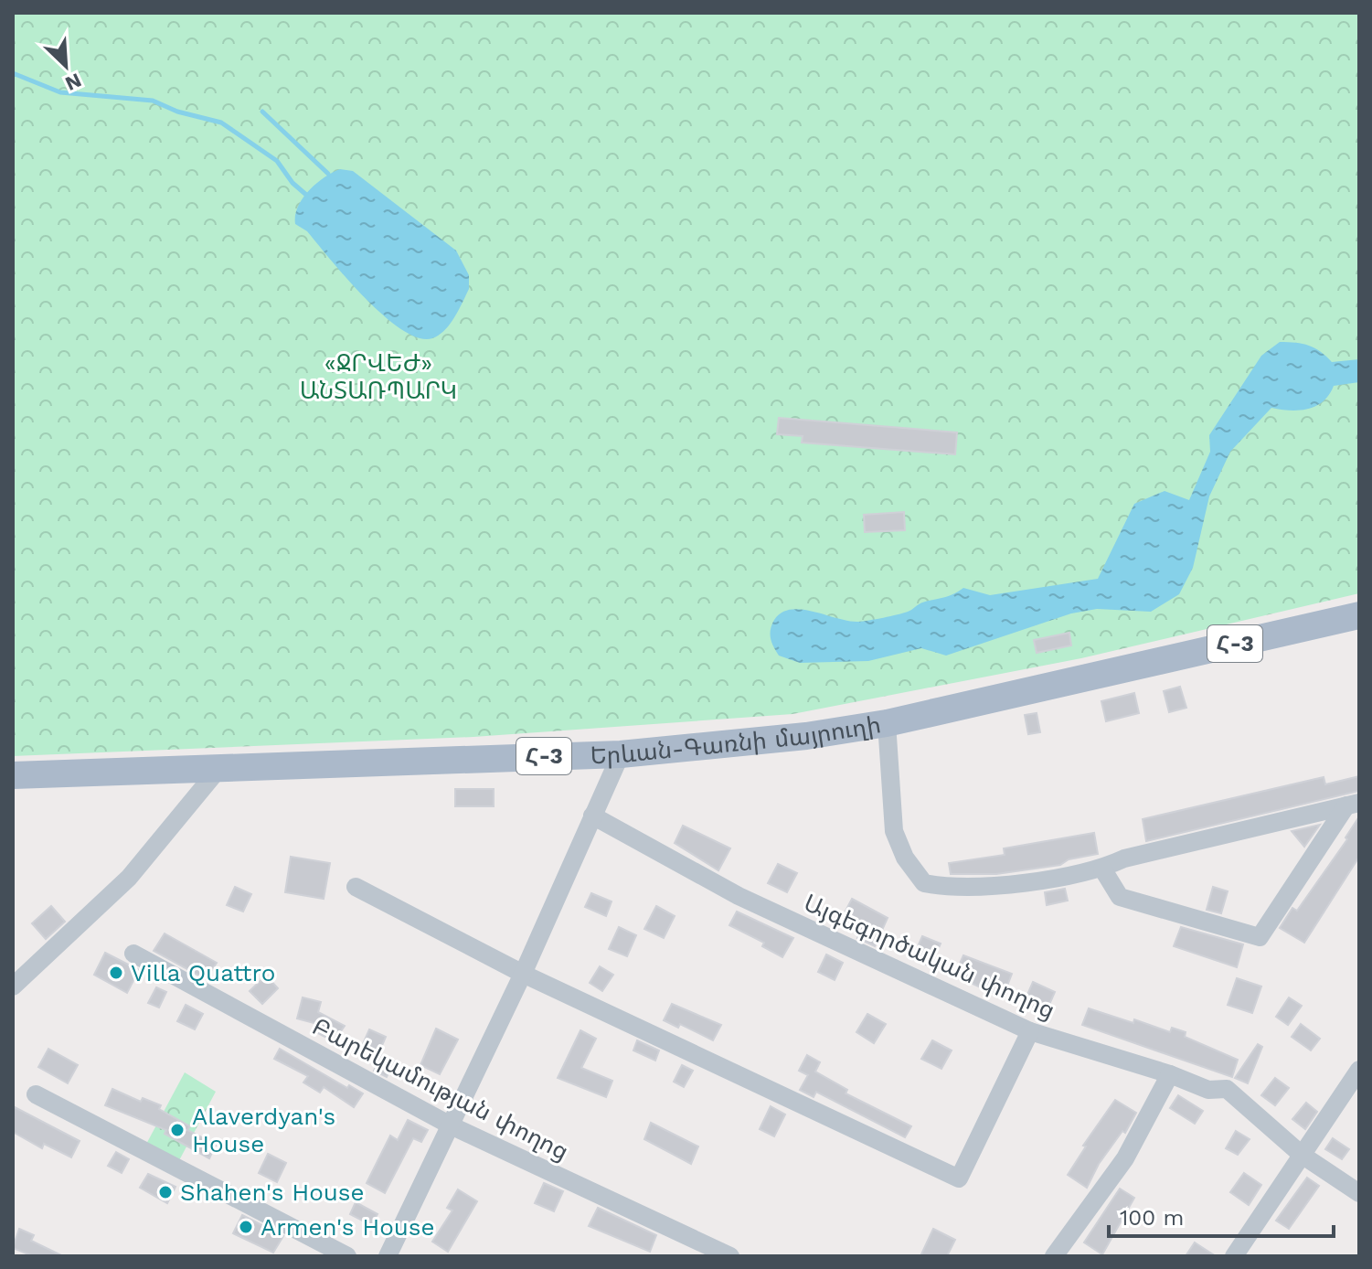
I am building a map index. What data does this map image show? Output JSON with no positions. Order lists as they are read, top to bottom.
{
  "streets": {
    "main road": ["Հ-3", "Երևան-Գառնի մայրուղի"],
    "street": ["Այգեգործական փողոց", "Բարեկամության փողոց"]
  },
  "parks": ["«ՋՐՎԵԺ» ԱՆՏԱՌՊԱՐԿ"],
  "places": [
    "Villa Quattro",
    "Alaverdyan's House",
    "Shahen's House",
    "Armen's House"
  ],
  "scale_bar": "100 m",
  "north": "bottom right"
}
